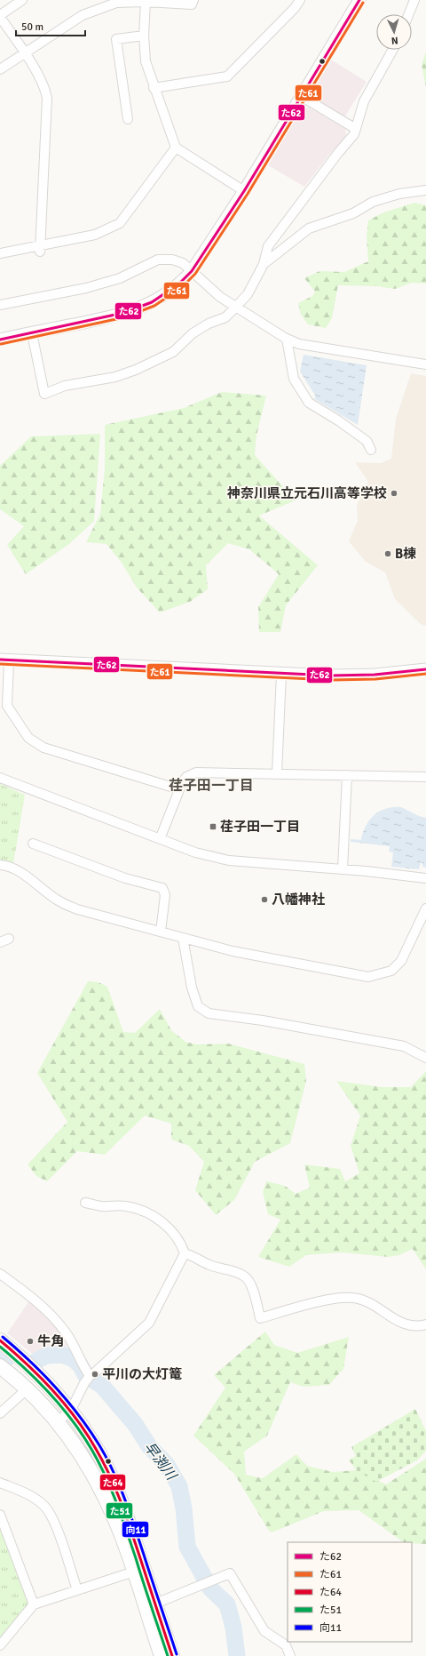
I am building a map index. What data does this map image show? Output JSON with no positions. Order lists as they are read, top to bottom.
{
  "districts": ["荏子田一丁目"],
  "water": ["早渕川"],
  "places": {
    "other": [
      "神奈川県立元石川高等学校",
      "B棟",
      "八幡神社",
      "牛角",
      "平川の大灯篭"
    ],
    "transit": ["荏子田一丁目"]
  },
  "lines": [
    "transit line た62",
    "transit line た61",
    "transit line 向11",
    "transit line た64",
    "transit line た51"
  ],
  "legend": [
    "た62",
    "た61",
    "た64",
    "た51",
    "向11"
  ],
  "scale_bar": "50 m",
  "north": "bottom"
}
